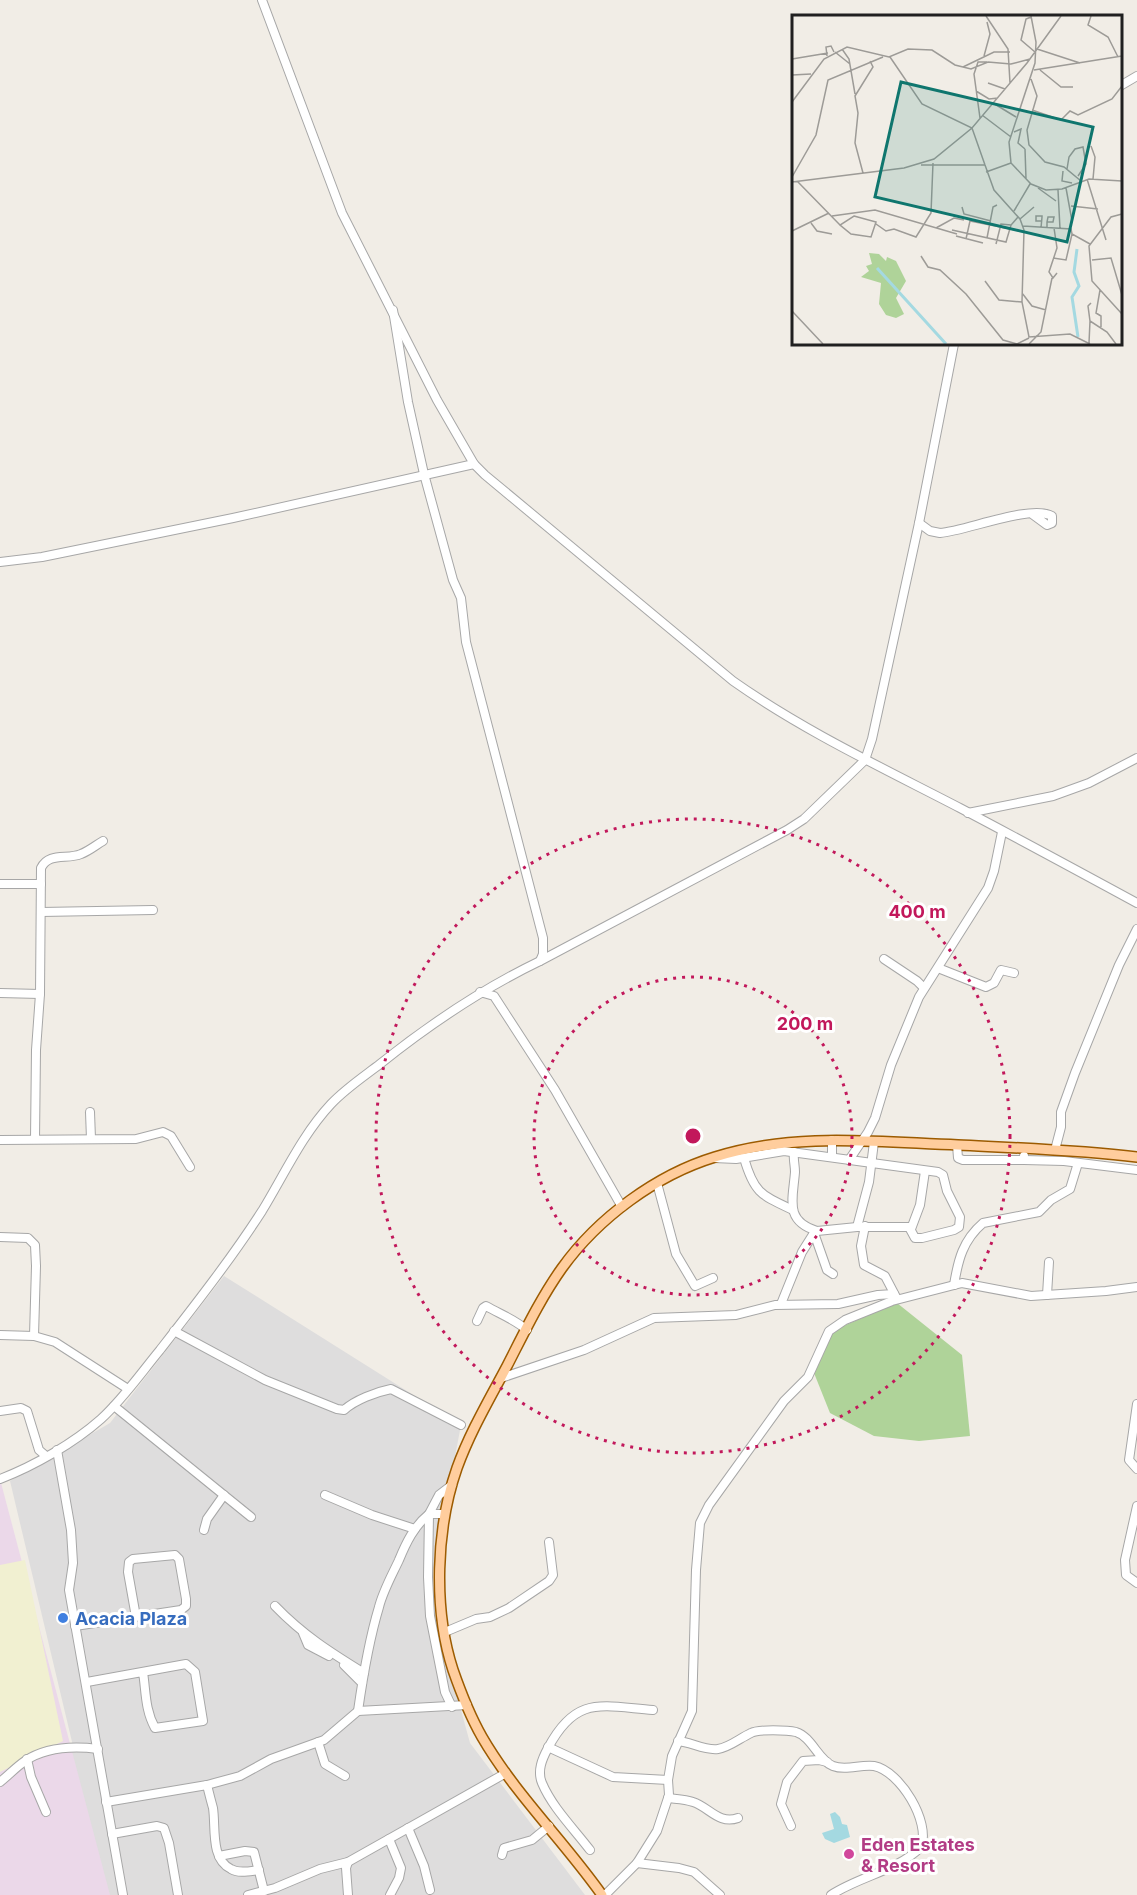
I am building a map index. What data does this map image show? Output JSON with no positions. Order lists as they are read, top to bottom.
{
  "places": ["Acacia Plaza", "Eden Estates & Resort"],
  "rings": ["400 m", "200 m"]
}
